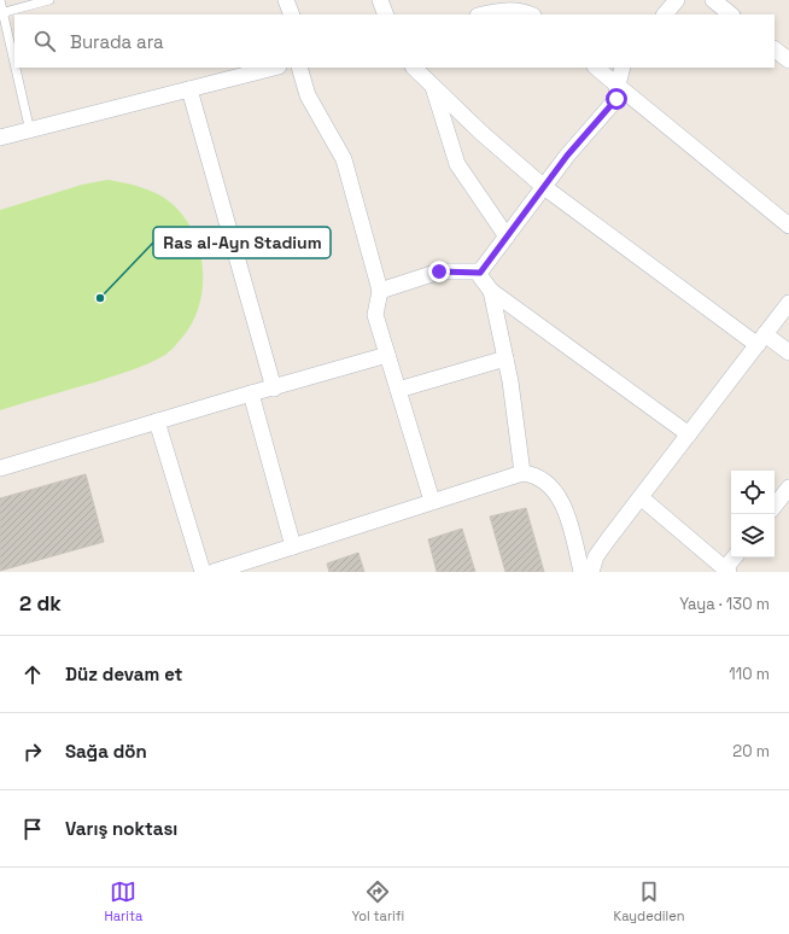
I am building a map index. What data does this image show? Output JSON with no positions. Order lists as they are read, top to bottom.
{
  "places": ["Ras al-Ayn Stadium"],
  "page": {
    "search": "Burada ara",
    "heading": ["2 dk", "Yaya · 130 m"],
    "list": [
      ["Düz devam et", "110 m"],
      ["Sağa dön", "20 m"],
      "Varış noktası"
    ],
    "nav": ["Harita", "Yol tarifi", "Kaydedilen"]
  }
}
